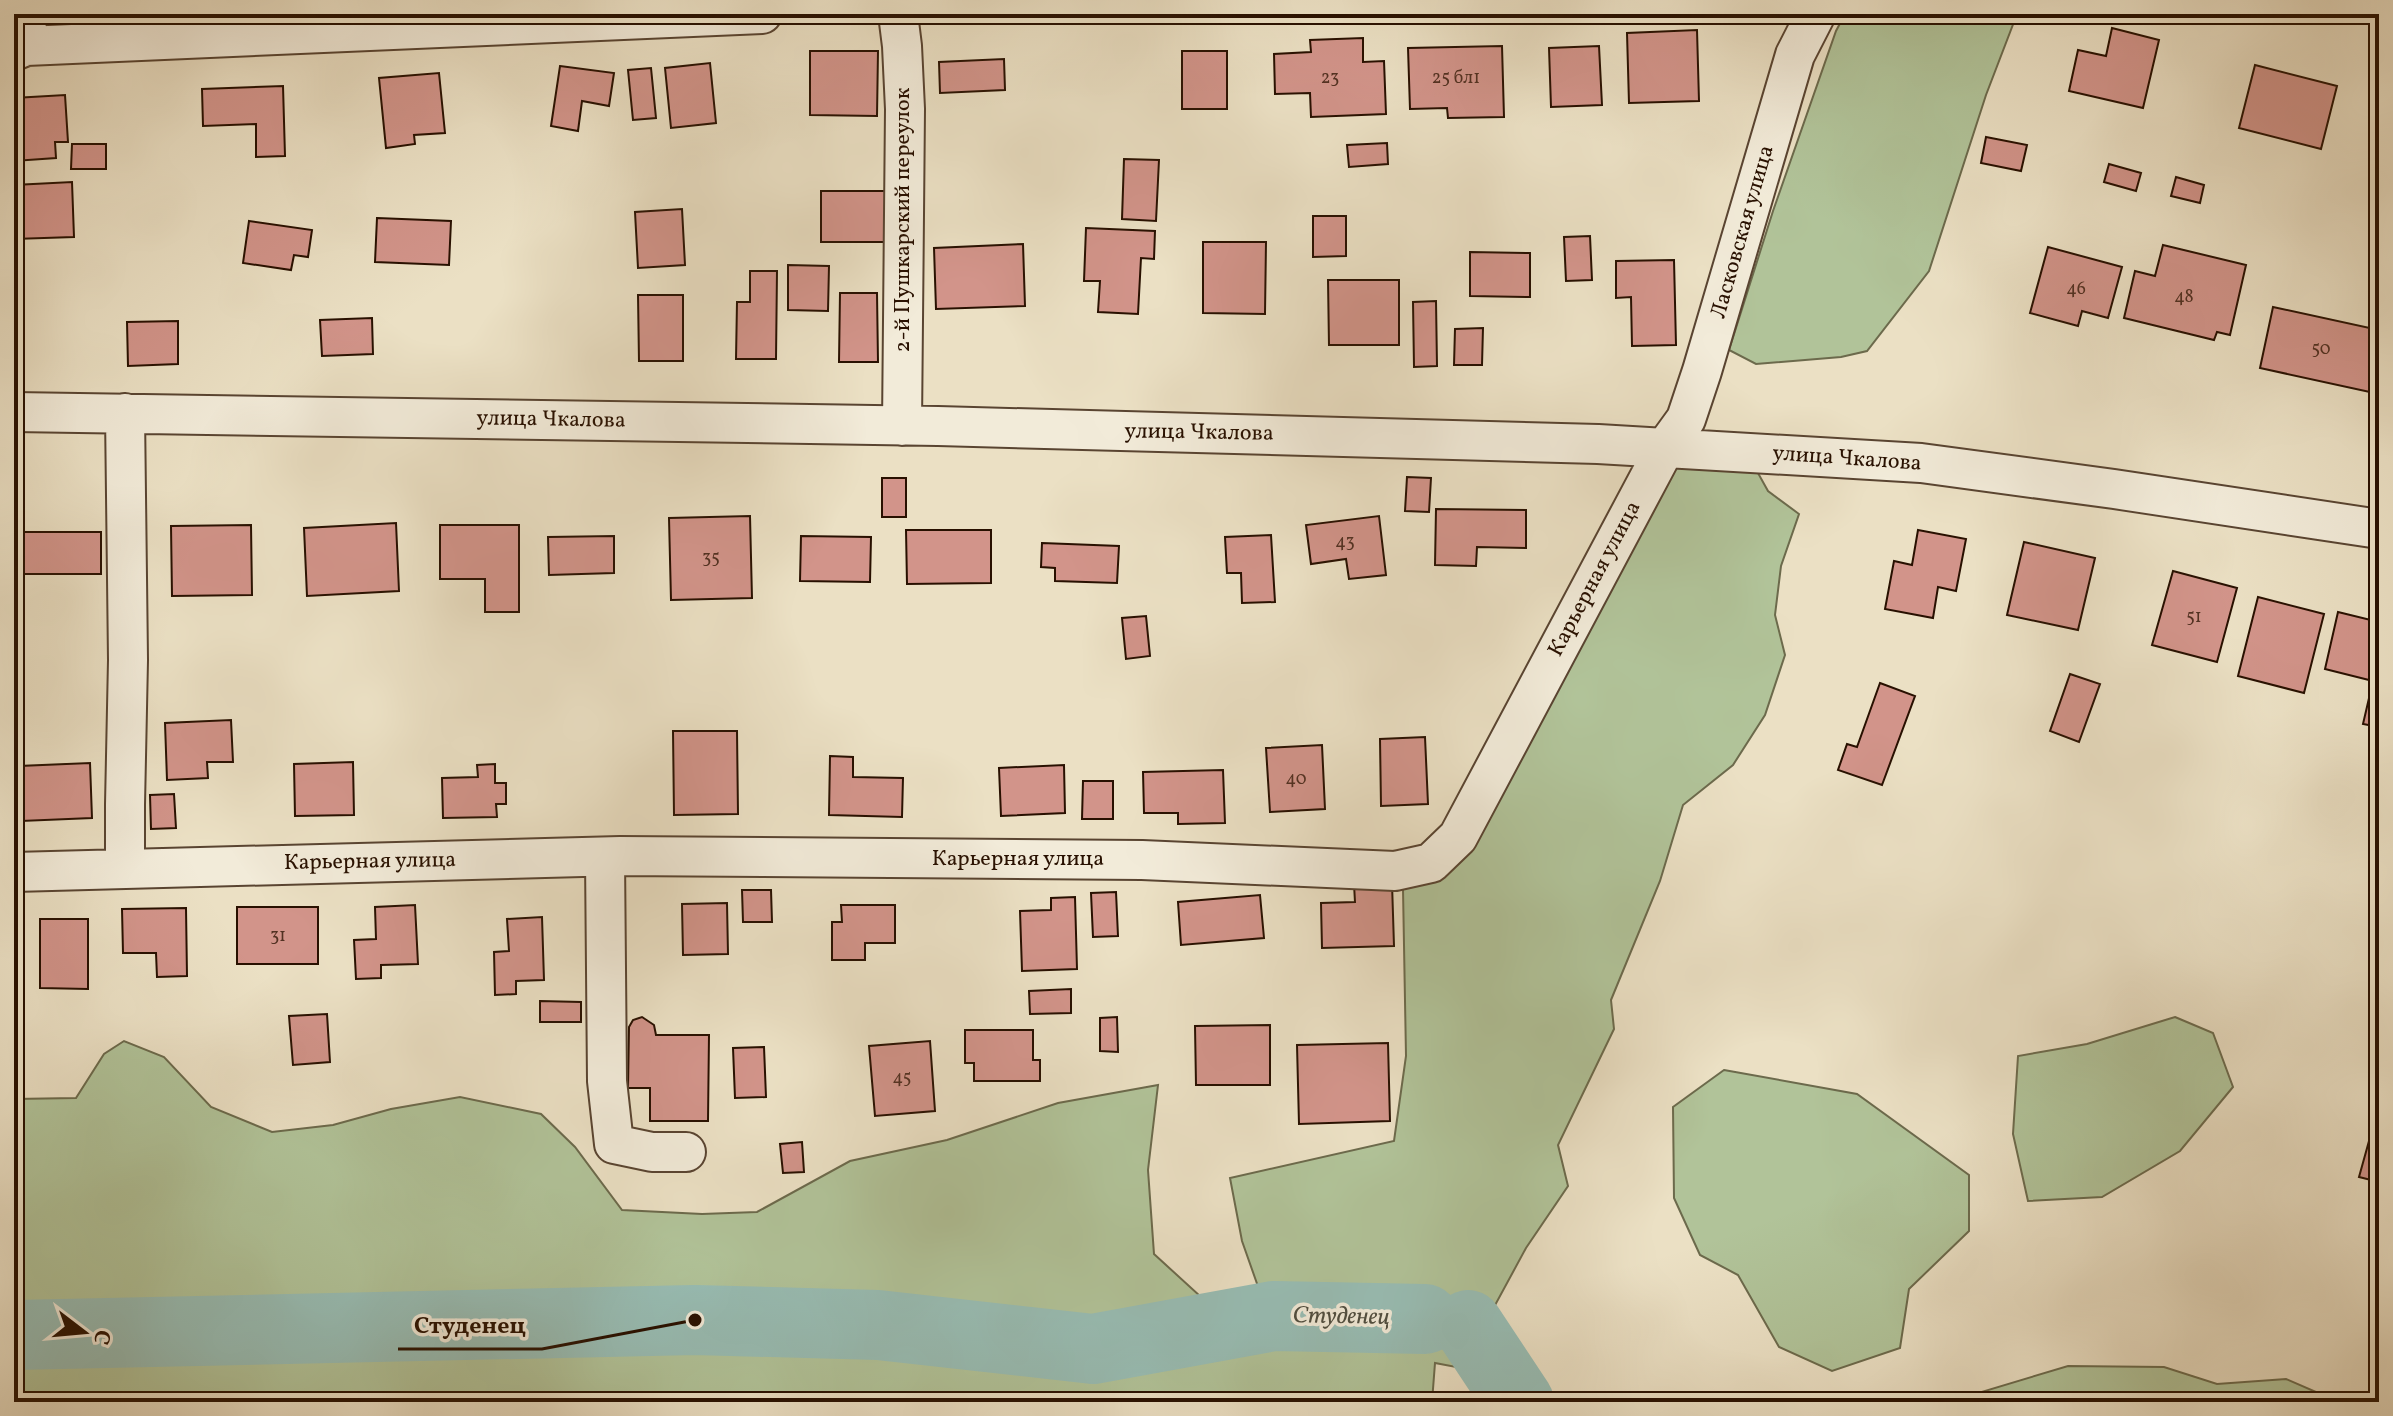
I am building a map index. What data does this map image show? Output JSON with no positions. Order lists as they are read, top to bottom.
{
  "streets": {
    "street": [
      "2-й Пушкарский переулок",
      "Ласковская улица",
      "улица Чкалова",
      "Карьерная улица"
    ]
  },
  "crossings": [
    ["2-й Пушкарский переулок", "улица Чкалова"],
    ["Ласковская улица", "улица Чкалова"],
    ["Ласковская улица", "Карьерная улица"],
    ["улица Чкалова", "Карьерная улица"]
  ],
  "water": ["Студенец"],
  "places": ["Студенец"],
  "house_numbers": [
    "23",
    "25 бл1",
    "46",
    "48",
    "50",
    "43",
    "35",
    "51",
    "40",
    "31",
    "45"
  ],
  "north": "right"
}
